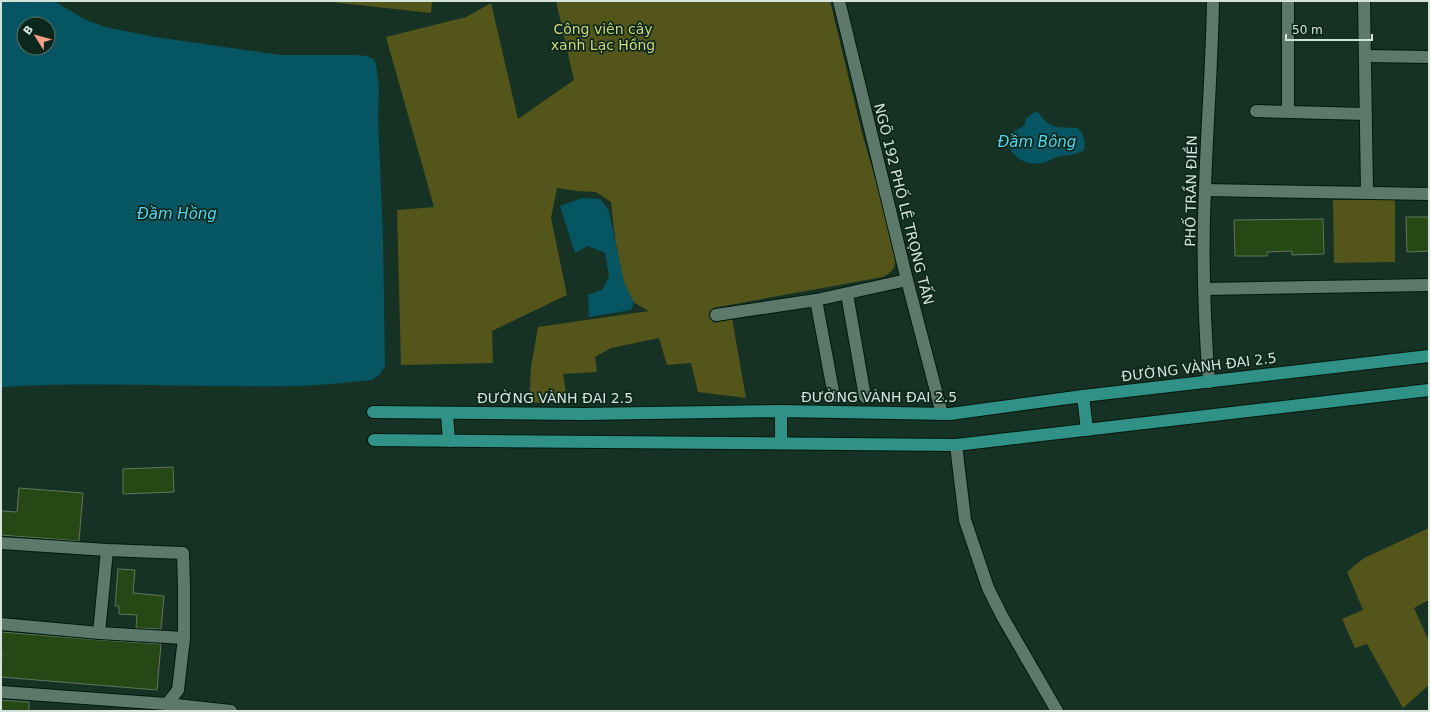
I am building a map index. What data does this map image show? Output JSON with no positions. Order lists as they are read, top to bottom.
{
  "streets": {
    "main road": ["ĐƯỜNG VÀNH ĐAI 2.5"],
    "street": ["PHỐ TRẦN ĐIỀN", "NGÕ 192 PHỐ LÊ TRỌNG TẤN"]
  },
  "crossings": [
    ["PHỐ TRẦN ĐIỀN", "ĐƯỜNG VÀNH ĐAI 2.5"],
    ["NGÕ 192 PHỐ LÊ TRỌNG TẤN", "ĐƯỜNG VÀNH ĐAI 2.5"]
  ],
  "water": ["Đầm Bông", "Đầm Hồng"],
  "parks": ["Công viên cây xanh Lạc Hồng"],
  "scale_bar": "50 m",
  "north": "top left"
}
